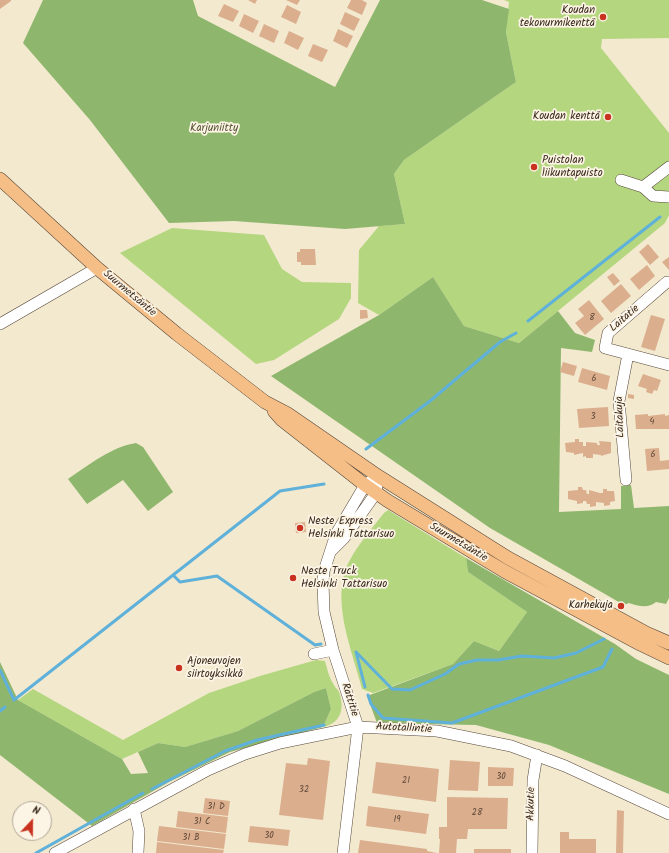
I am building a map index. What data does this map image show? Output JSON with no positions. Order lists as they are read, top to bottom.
{
  "streets": {
    "main road": ["Suurmetsäntie"],
    "street": [
      "Laitatie",
      "Laitakuja",
      "Rattitie",
      "Autotallintie",
      "Akkutie"
    ]
  },
  "crossings": [
    ["Suurmetsäntie", "Rattitie"],
    ["Laitatie", "Laitakuja"],
    ["Rattitie", "Autotallintie"],
    ["Autotallintie", "Akkutie"]
  ],
  "parks": ["Karjuniitty"],
  "places": [
    "Koudan tekonurmikenttä",
    "Koudan kenttä",
    "Puistolan liikuntapuisto",
    "Neste Express Helsinki Tattarisuo",
    "Neste Truck Helsinki Tattarisuo",
    "Karhekuja",
    "Ajoneuvojen siirtoyksikkö"
  ],
  "house_numbers": [
    "8",
    "6",
    "3",
    "4",
    "6",
    "30",
    "21",
    "32",
    "31 D",
    "28",
    "19",
    "31 C",
    "30",
    "31 B"
  ],
  "north": "top"
}
